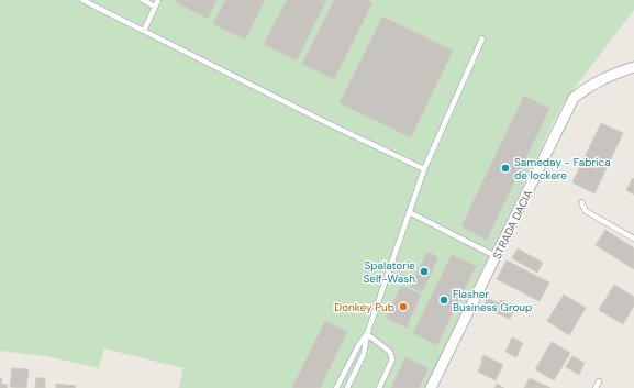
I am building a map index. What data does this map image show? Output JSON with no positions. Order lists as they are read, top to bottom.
{
  "streets": {
    "street": ["STRADA DACIA"]
  },
  "places": [
    "Sameday - Fabrica de lockere",
    "Spalatorie Self-Wash",
    "Flasher Business Group",
    "Donkey Pub"
  ]
}
